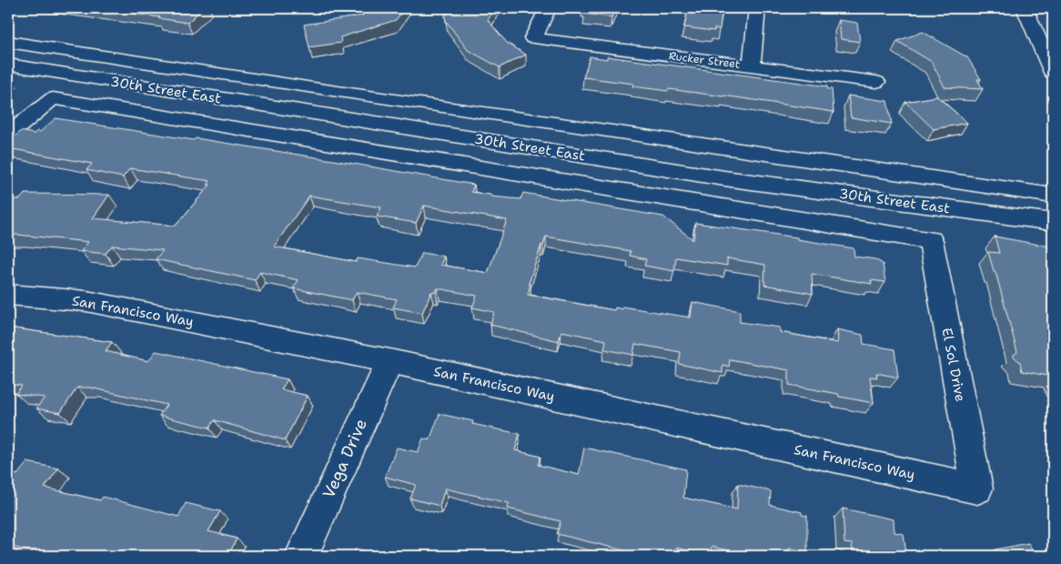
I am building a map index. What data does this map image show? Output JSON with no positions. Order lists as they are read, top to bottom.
{
  "streets": {
    "street": [
      "Rucker Street",
      "30th Street East",
      "San Francisco Way",
      "El Sol Drive",
      "Vega Drive"
    ]
  },
  "crossings": [
    ["30th Street East", "El Sol Drive"],
    ["San Francisco Way", "El Sol Drive"],
    ["San Francisco Way", "Vega Drive"]
  ]
}
